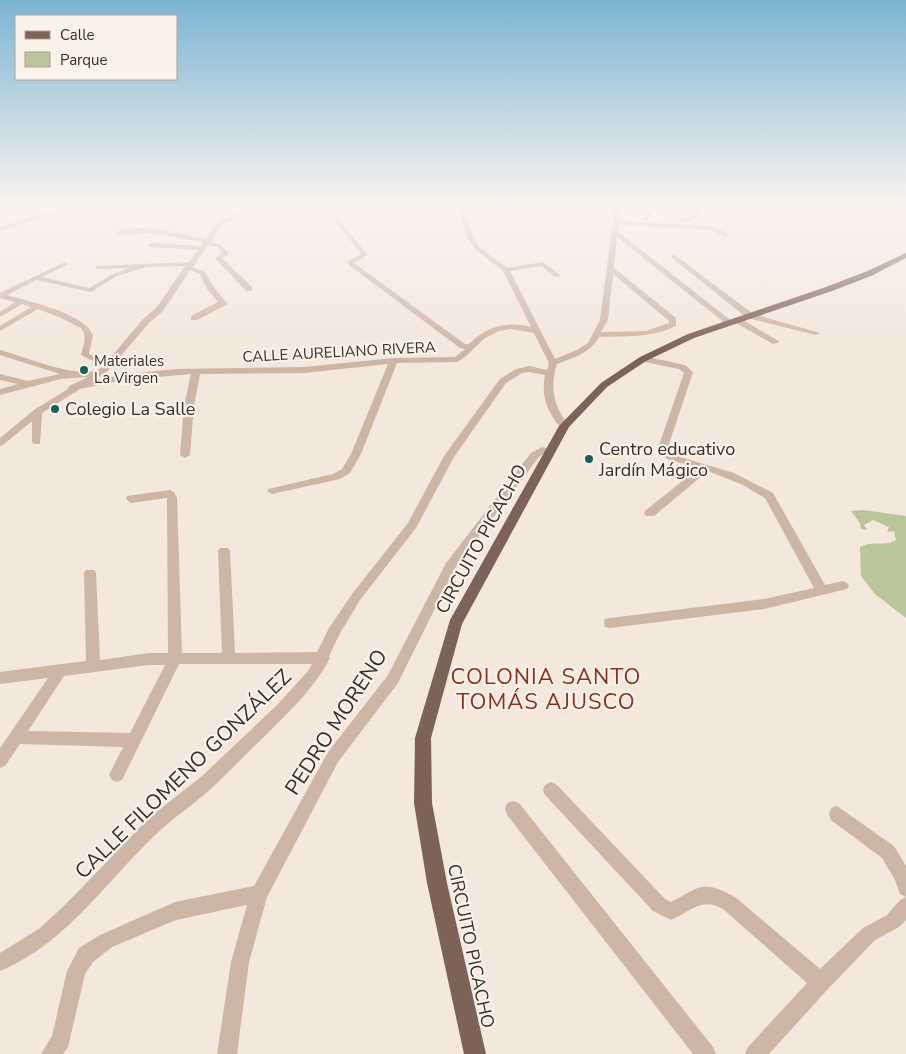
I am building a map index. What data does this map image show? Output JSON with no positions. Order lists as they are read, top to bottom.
{
  "streets": {
    "main road": ["CIRCUITO PICACHO"],
    "street": ["CALLE AURELIANO RIVERA", "PEDRO MORENO", "CALLE FILOMENO GONZÁLEZ"]
  },
  "crossings": [
    ["CIRCUITO PICACHO", "PEDRO MORENO"]
  ],
  "districts": ["COLONIA SANTO TOMÁS AJUSCO"],
  "places": ["Materiales La Virgen", "Colegio La Salle", "Centro educativo Jardín Mágico"],
  "legend": ["Calle", "Parque"]
}
